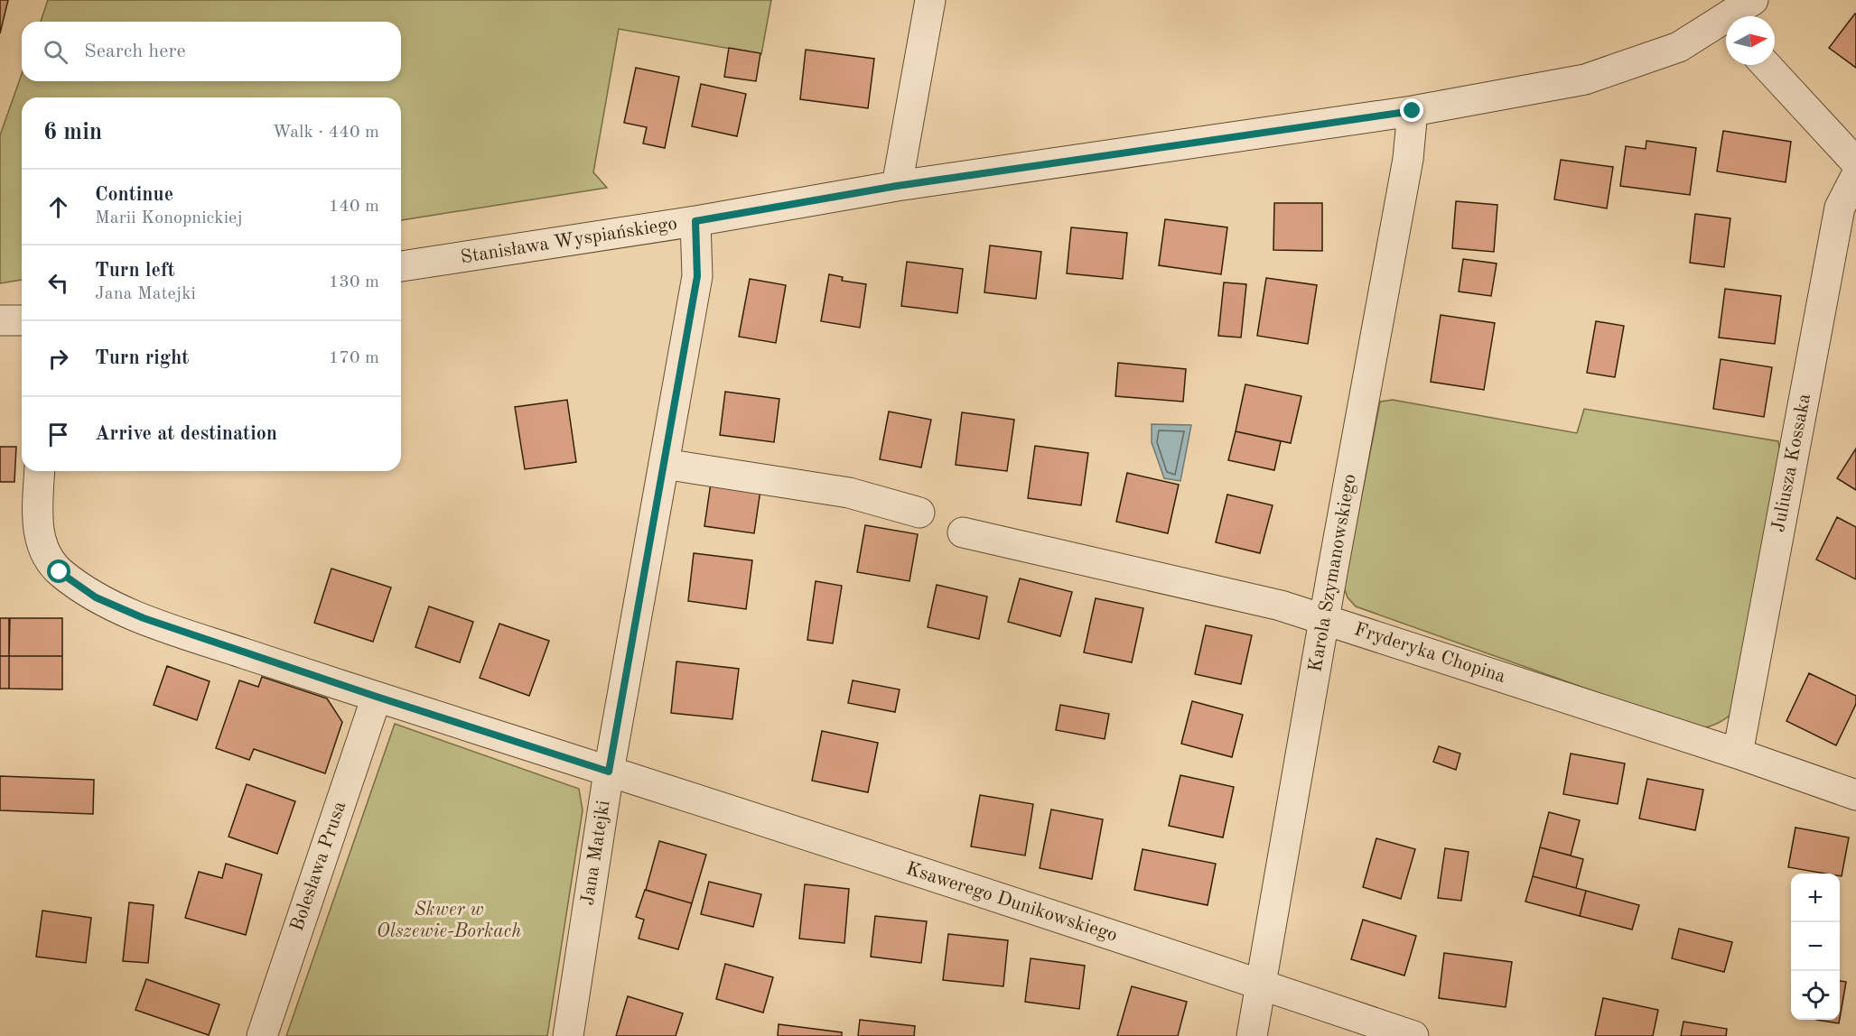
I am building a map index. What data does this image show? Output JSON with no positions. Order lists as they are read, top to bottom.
{
  "streets": {
    "street": [
      "Stanisława Wyspiańskiego",
      "Juliusza Kossaka",
      "Karola Szymanowskiego",
      "Fryderyka Chopina",
      "Jana Matejki",
      "Bolesława Prusa",
      "Ksawerego Dunikowskiego"
    ]
  },
  "crossings": [
    ["Stanisława Wyspiańskiego", "Karola Szymanowskiego"],
    ["Stanisława Wyspiańskiego", "Jana Matejki"],
    ["Juliusza Kossaka", "Fryderyka Chopina"],
    ["Karola Szymanowskiego", "Fryderyka Chopina"],
    ["Karola Szymanowskiego", "Ksawerego Dunikowskiego"],
    ["Jana Matejki", "Ksawerego Dunikowskiego"],
    ["Bolesława Prusa", "Ksawerego Dunikowskiego"]
  ],
  "parks": ["Skwer w Olszewie-Borkach"],
  "north": "right",
  "page": {
    "search": "Search here",
    "heading": ["6 min", "Walk · 440 m"],
    "list": [
      ["Continue", "Marii Konopnickiej", "140 m"],
      ["Turn left", "Jana Matejki", "130 m"],
      ["Turn right", "170 m"],
      "Arrive at destination"
    ],
    "map_buttons": ["+", "−"]
  }
}
